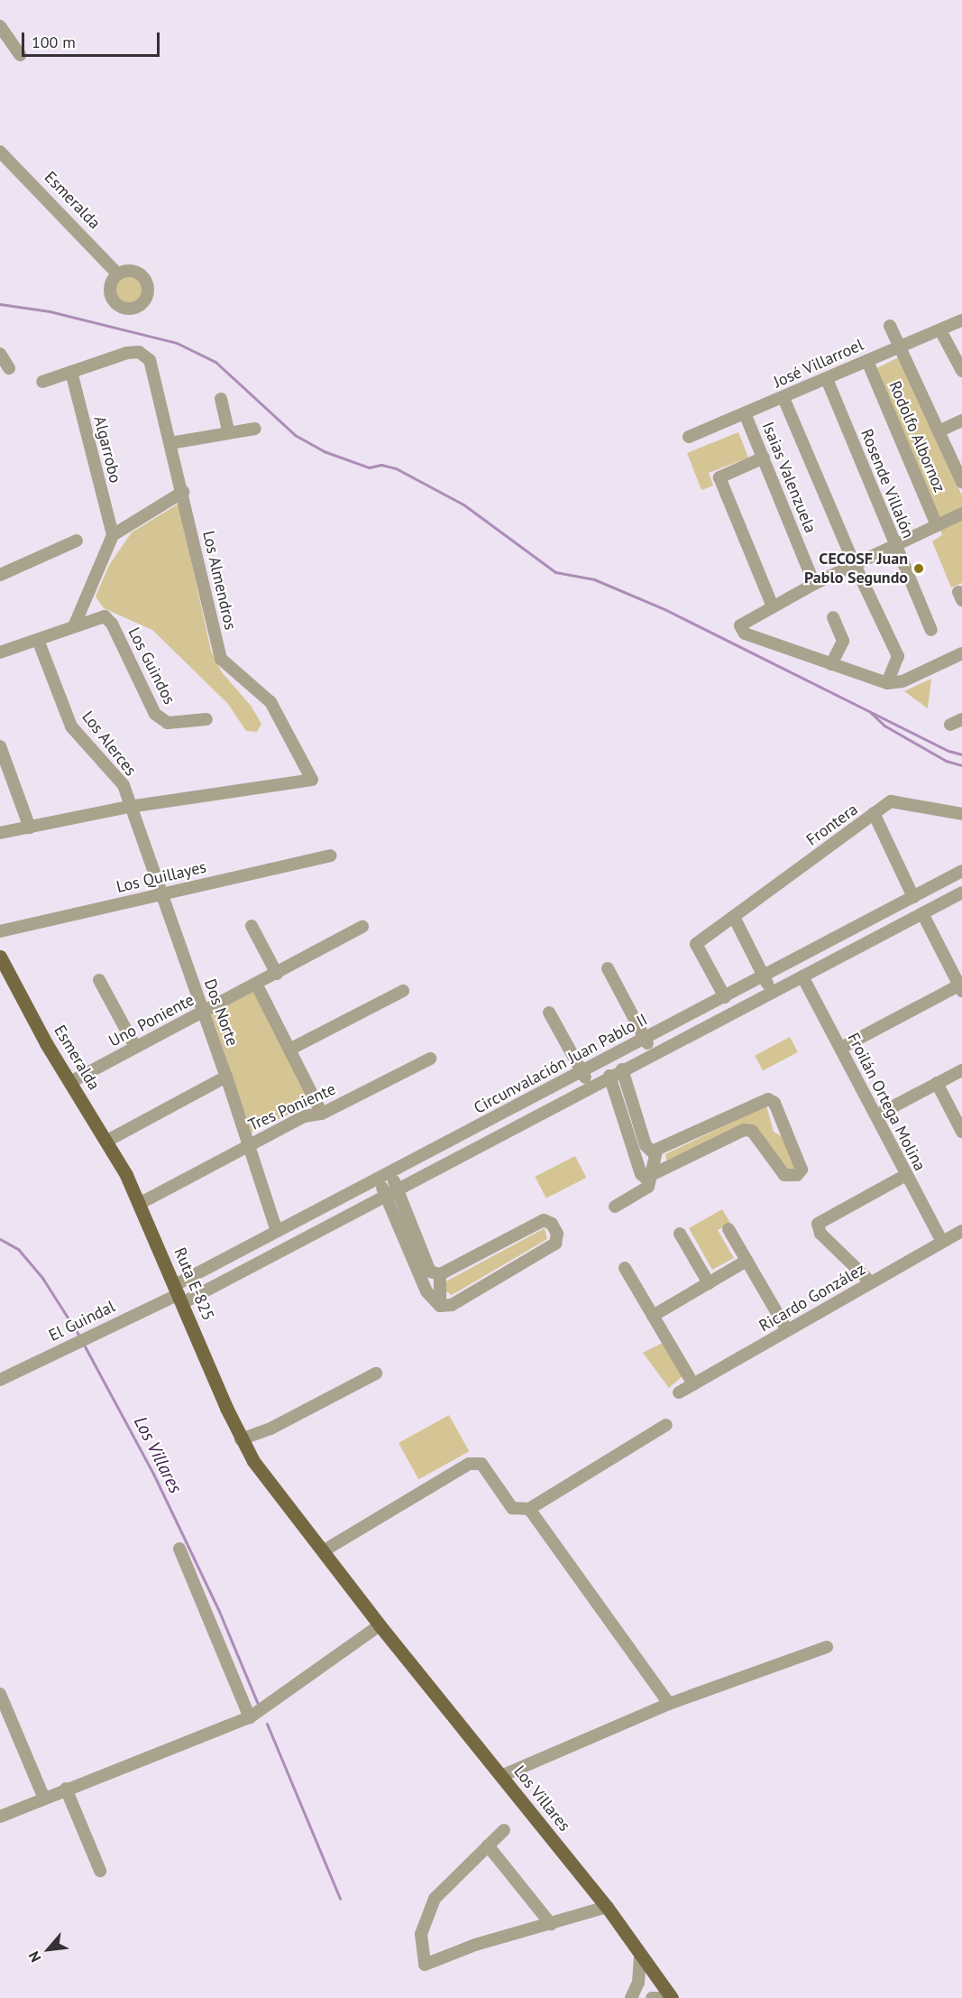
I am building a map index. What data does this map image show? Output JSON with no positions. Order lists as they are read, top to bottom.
{
  "streets": {
    "main road": ["Esmeralda", "Ruta E-825", "Los Villares"],
    "street": [
      "José Villarroel",
      "Rodolfo Albornoz",
      "Algarrobo",
      "Isaias Valenzuela",
      "Rosende Villalón",
      "Los Almendros",
      "Los Guindos",
      "Los Alerces",
      "Frontera",
      "Los Quillayes",
      "Dos Norte",
      "Uno Poniente",
      "Circunvalación Juan Pablo II",
      "Froilán Ortega Molina",
      "Tres Poniente",
      "Ricardo González",
      "El Guindal"
    ]
  },
  "crossings": [
    ["Esmeralda", "Uno Poniente"],
    ["Esmeralda", "Ruta E-825"],
    ["José Villarroel", "Rodolfo Albornoz"],
    ["José Villarroel", "Isaias Valenzuela"],
    ["José Villarroel", "Rosende Villalón"],
    ["Algarrobo", "Los Almendros"],
    ["Los Almendros", "Los Alerces"],
    ["Los Almendros", "Dos Norte"],
    ["Los Alerces", "Dos Norte"],
    ["Frontera", "Circunvalación Juan Pablo II"],
    ["Los Quillayes", "Dos Norte"],
    ["Dos Norte", "Uno Poniente"],
    ["Dos Norte", "Circunvalación Juan Pablo II"],
    ["Dos Norte", "Tres Poniente"],
    ["Circunvalación Juan Pablo II", "Froilán Ortega Molina"],
    ["Circunvalación Juan Pablo II", "Ruta E-825"],
    ["Circunvalación Juan Pablo II", "El Guindal"],
    ["Froilán Ortega Molina", "Ricardo González"],
    ["Tres Poniente", "Ruta E-825"],
    ["Ruta E-825", "El Guindal"],
    ["Ruta E-825", "Los Villares"]
  ],
  "water": ["Los Villares"],
  "places": ["CECOSF Juan Pablo Segundo"],
  "scale_bar": "100 m",
  "north": "bottom left"
}
